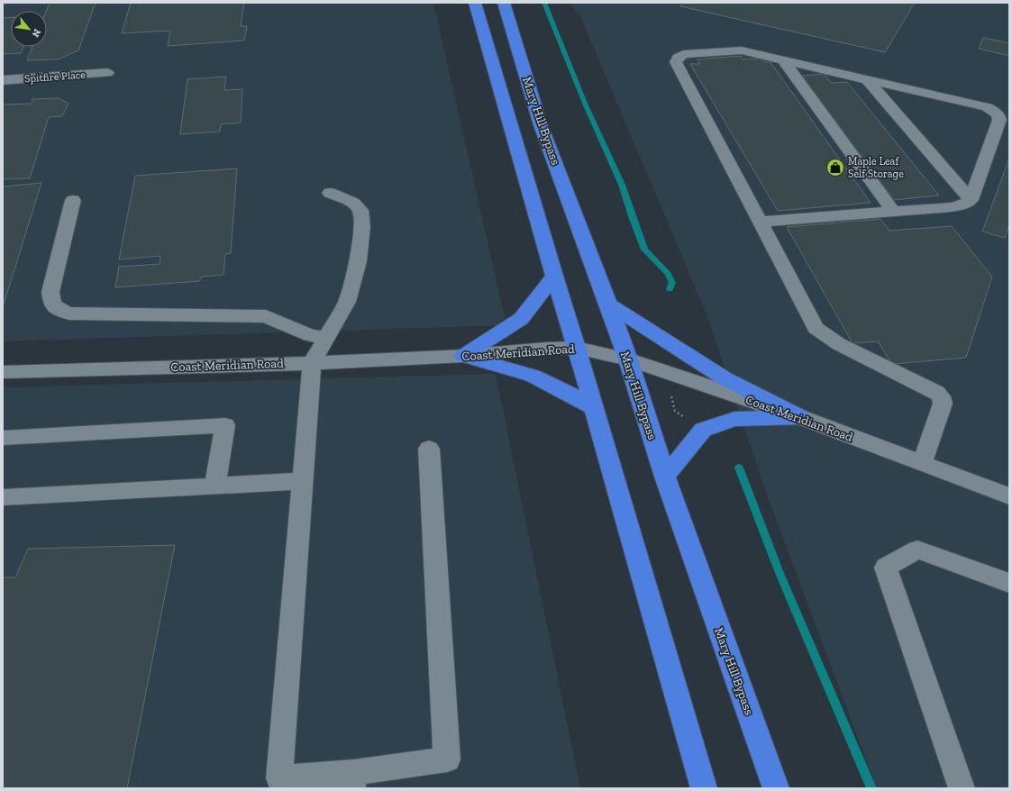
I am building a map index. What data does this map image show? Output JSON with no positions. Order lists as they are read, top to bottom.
{
  "streets": {
    "highway": ["Mary Hill Bypass"],
    "street": ["Spitfire Place", "Coast Meridian Road"]
  },
  "crossings": [
    ["Mary Hill Bypass", "Coast Meridian Road"]
  ],
  "places": {
    "shop": ["Maple Leaf Self Storage"]
  },
  "north": "bottom right"
}
